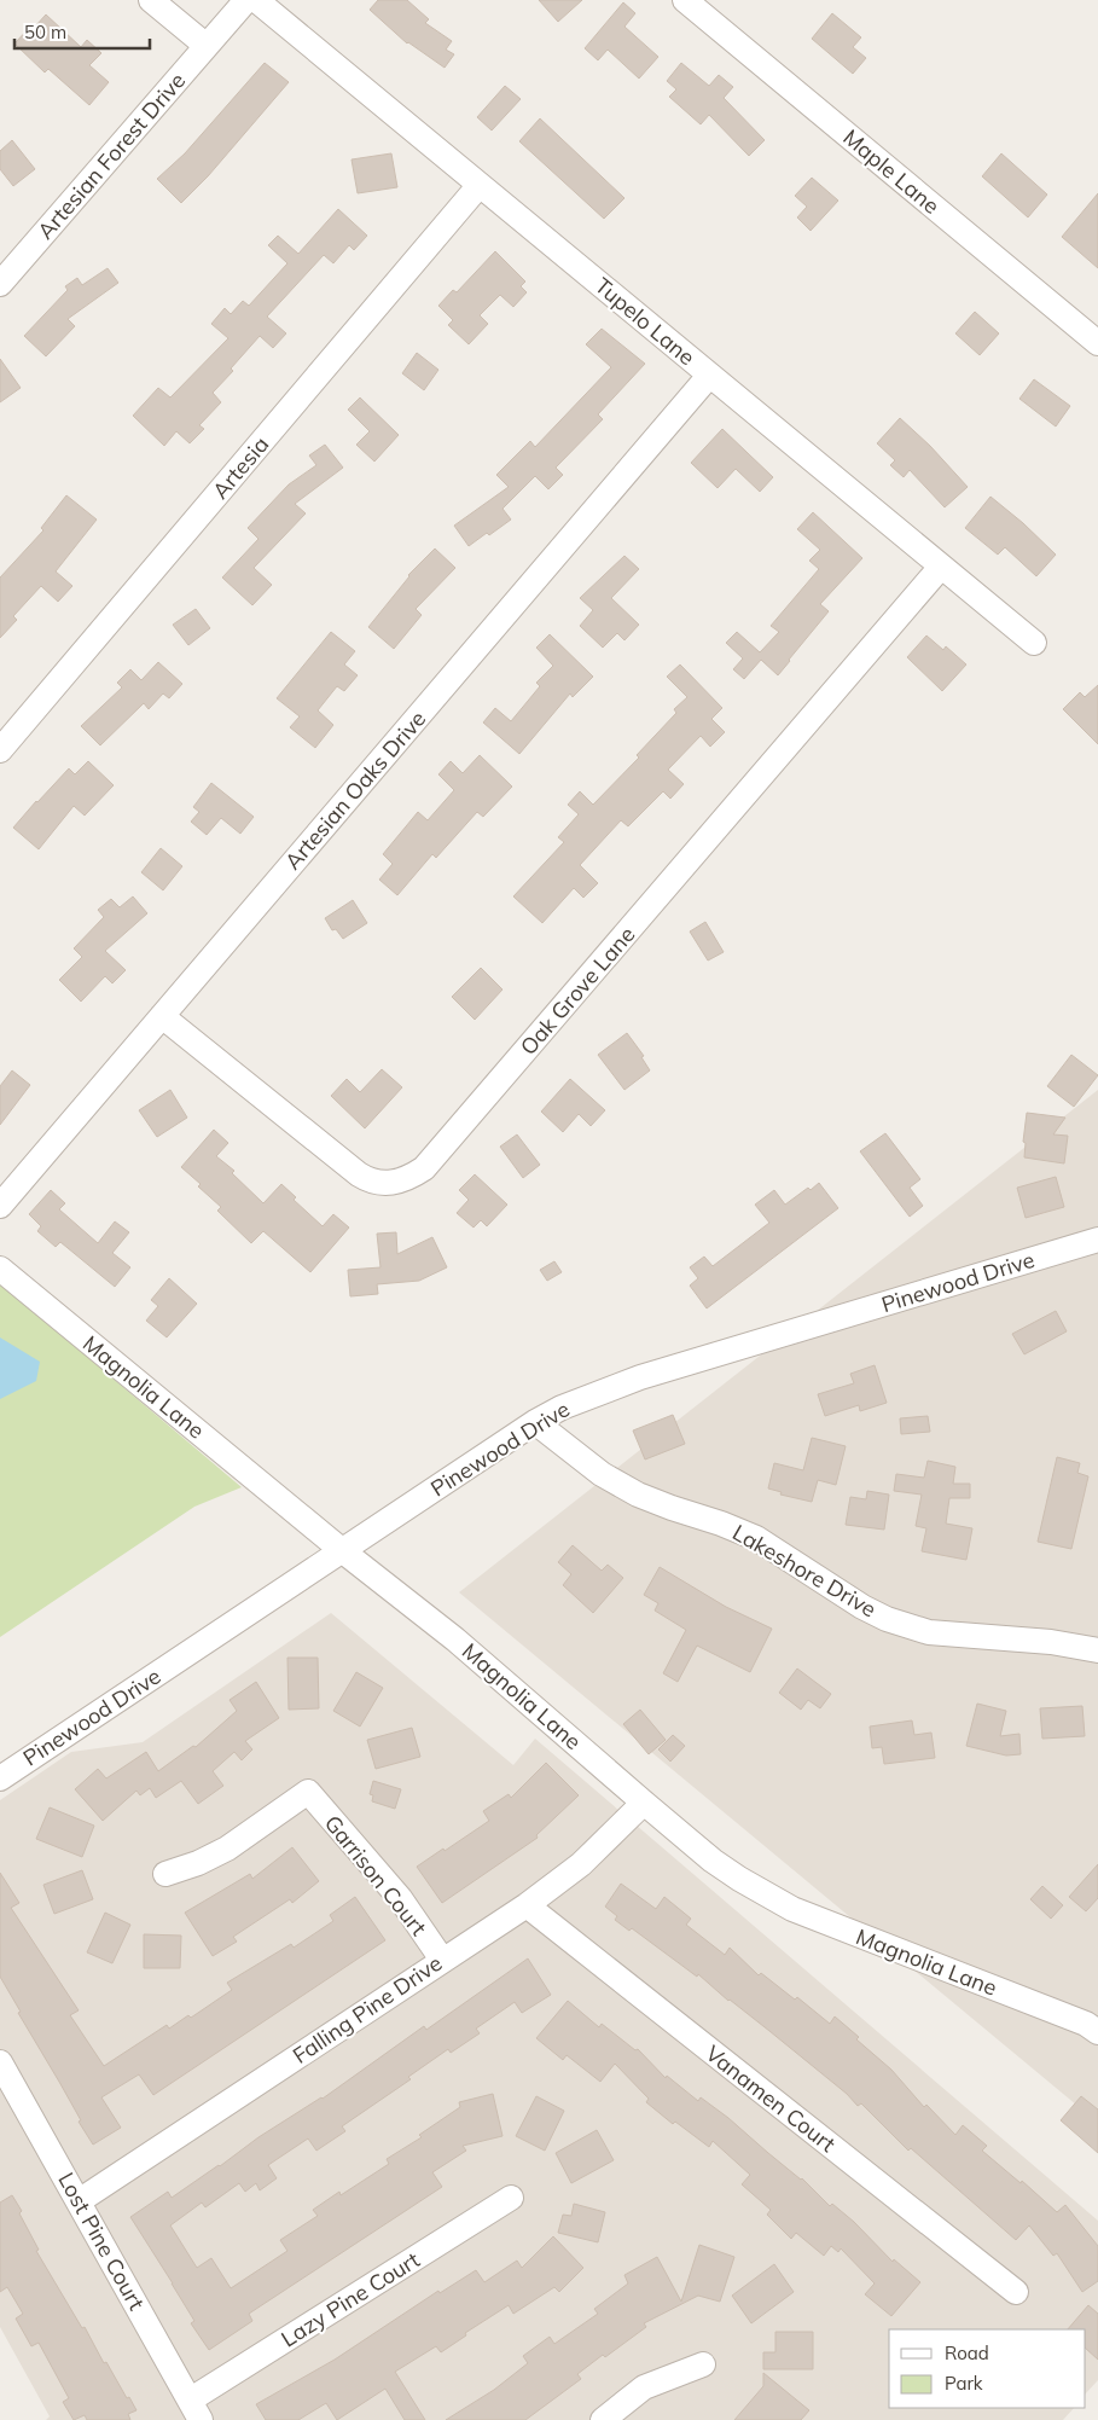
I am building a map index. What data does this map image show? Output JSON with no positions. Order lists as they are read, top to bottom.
{
  "streets": {
    "street": [
      "Artesian Forest Drive",
      "Maple Lane",
      "Tupelo Lane",
      "Artesia",
      "Artesian Oaks Drive",
      "Oak Grove Lane",
      "Pinewood Drive",
      "Magnolia Lane",
      "Lakeshore Drive",
      "Garrison Court",
      "Falling Pine Drive",
      "Vanamen Court",
      "Lost Pine Court",
      "Lazy Pine Court"
    ]
  },
  "crossings": [
    ["Tupelo Lane", "Artesia"],
    ["Tupelo Lane", "Artesian Oaks Drive"],
    ["Tupelo Lane", "Oak Grove Lane"],
    ["Artesian Oaks Drive", "Oak Grove Lane"],
    ["Pinewood Drive", "Magnolia Lane"],
    ["Pinewood Drive", "Lakeshore Drive"],
    ["Magnolia Lane", "Falling Pine Drive"],
    ["Garrison Court", "Falling Pine Drive"],
    ["Falling Pine Drive", "Vanamen Court"],
    ["Falling Pine Drive", "Lost Pine Court"],
    ["Lost Pine Court", "Lazy Pine Court"]
  ],
  "legend": ["Road", "Park"],
  "scale_bar": "50 m"
}
